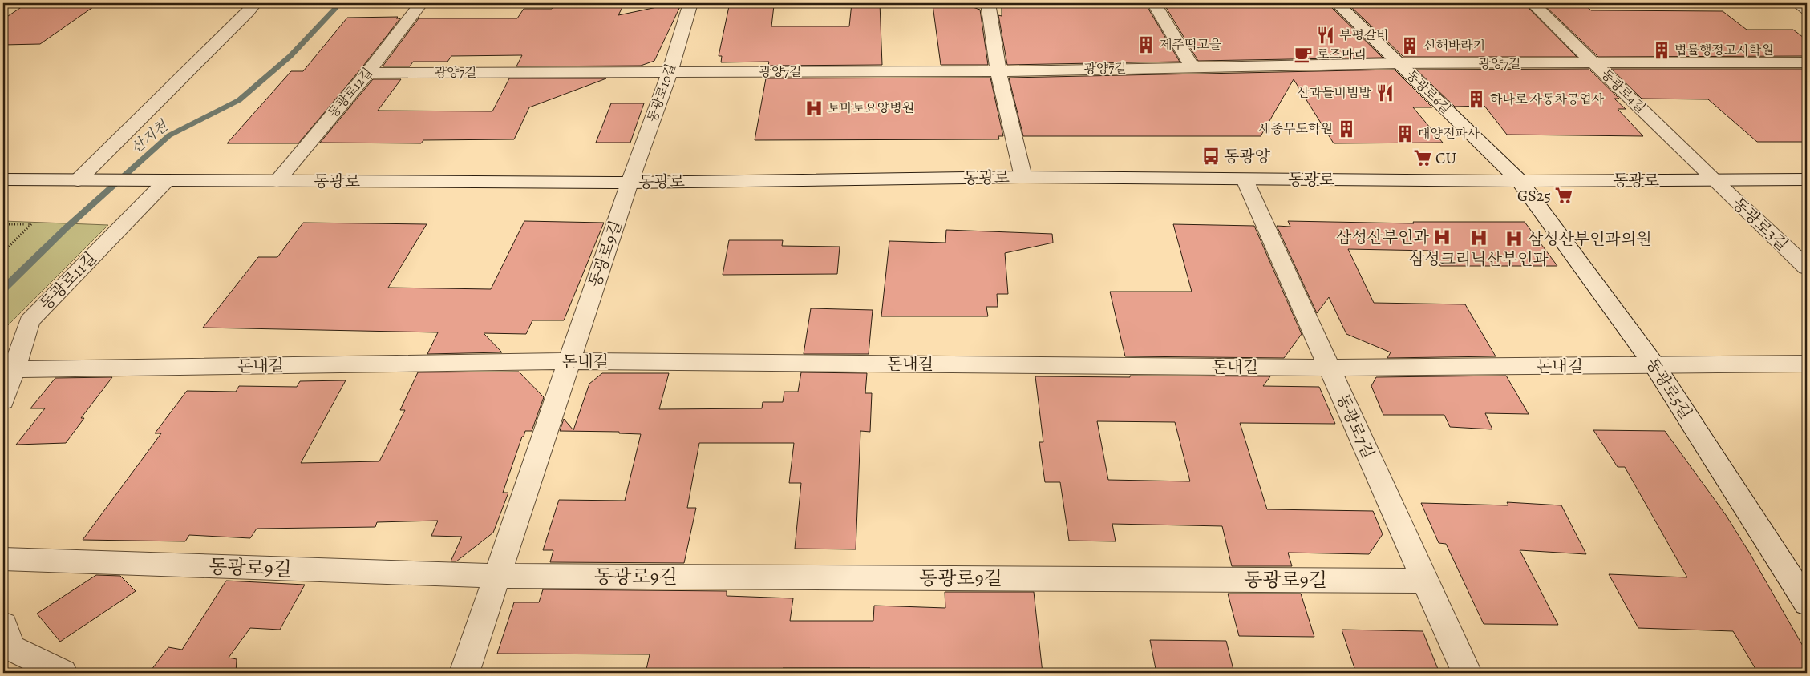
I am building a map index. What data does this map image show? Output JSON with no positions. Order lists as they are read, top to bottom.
{
  "streets": {
    "street": [
      "광양7길",
      "동광로4길",
      "동광로6길",
      "동광로12길",
      "동광로10길",
      "동광로",
      "동광로3길",
      "동광로9길",
      "동광로11길",
      "돈내길",
      "동광로5길",
      "동광로7길"
    ]
  },
  "crossings": [
    ["광양7길", "동광로4길"],
    ["광양7길", "동광로6길"],
    ["광양7길", "동광로12길"],
    ["광양7길", "동광로10길"],
    ["동광로4길", "동광로"],
    ["동광로4길", "동광로3길"],
    ["동광로6길", "동광로"],
    ["동광로6길", "동광로5길"],
    ["동광로12길", "동광로"],
    ["동광로10길", "동광로"],
    ["동광로10길", "동광로9길"],
    ["동광로", "동광로3길"],
    ["동광로", "동광로9길"],
    ["동광로", "동광로11길"],
    ["동광로", "동광로5길"],
    ["동광로", "동광로7길"],
    ["동광로9길", "돈내길"],
    ["동광로9길", "동광로7길"],
    ["동광로11길", "돈내길"],
    ["돈내길", "동광로5길"],
    ["돈내길", "동광로7길"]
  ],
  "water": ["산지천"],
  "places": {
    "restaurant": ["부평갈비", "산과들비빔밥"],
    "building": [
      "제주떡고을",
      "신해바라기",
      "법률행정고시학원",
      "하나로 자동차공업사",
      "세종무도학원",
      "대양전파사"
    ],
    "cafe": ["로즈마리"],
    "hospital": [
      "토마토요양병원",
      "삼성산부인과",
      "삼성크리닉산부인과",
      "삼성산부인과의원"
    ],
    "bus stop": ["동광양"],
    "supermarket": ["CU", "GS25"]
  }
}
